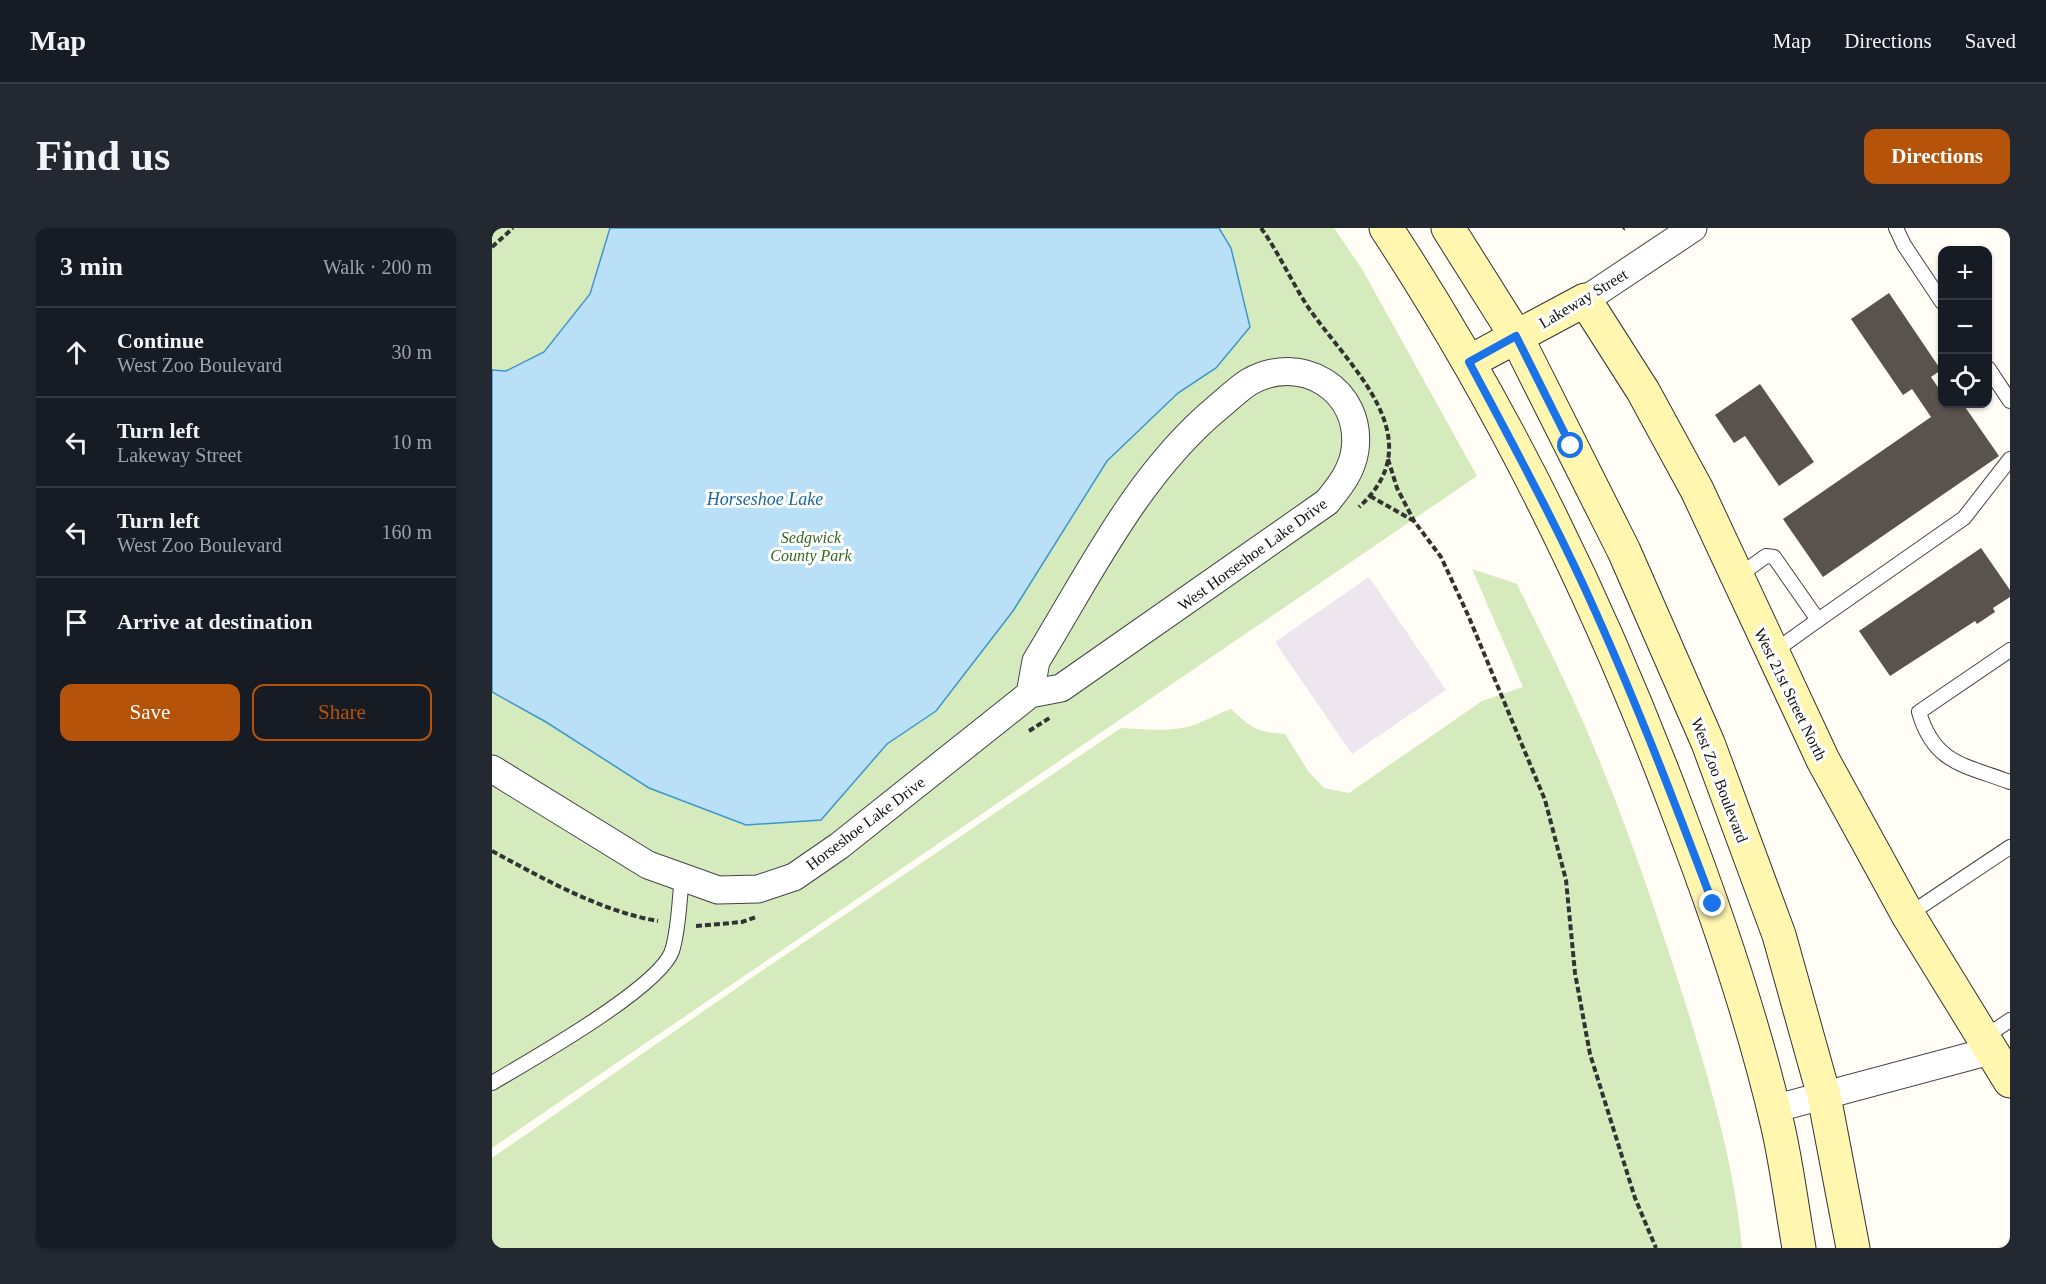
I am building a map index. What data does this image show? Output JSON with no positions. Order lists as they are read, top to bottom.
{
  "streets": {
    "main road": ["Lakeway Street", "West 21st Street North", "West Zoo Boulevard"],
    "street": ["West Horseshoe Lake Drive", "Horseshoe Lake Drive"]
  },
  "crossings": [
    ["Lakeway Street", "West 21st Street North"],
    ["Lakeway Street", "West Zoo Boulevard"],
    ["West Horseshoe Lake Drive", "Horseshoe Lake Drive"]
  ],
  "water": ["Horseshoe Lake"],
  "parks": ["Sedgwick County Park"],
  "page": {
    "header": "Map",
    "nav": ["Map", "Directions", "Saved"],
    "buttons": [
      "Directions",
      ["Save", "Share"]
    ],
    "title": "Find us",
    "heading": ["3 min", "Walk · 200 m"],
    "map_buttons": ["+", "−"],
    "list": [
      ["Continue", "West Zoo Boulevard", "30 m"],
      ["Turn left", "Lakeway Street", "10 m"],
      ["Turn left", "West Zoo Boulevard", "160 m"],
      "Arrive at destination"
    ]
  }
}
